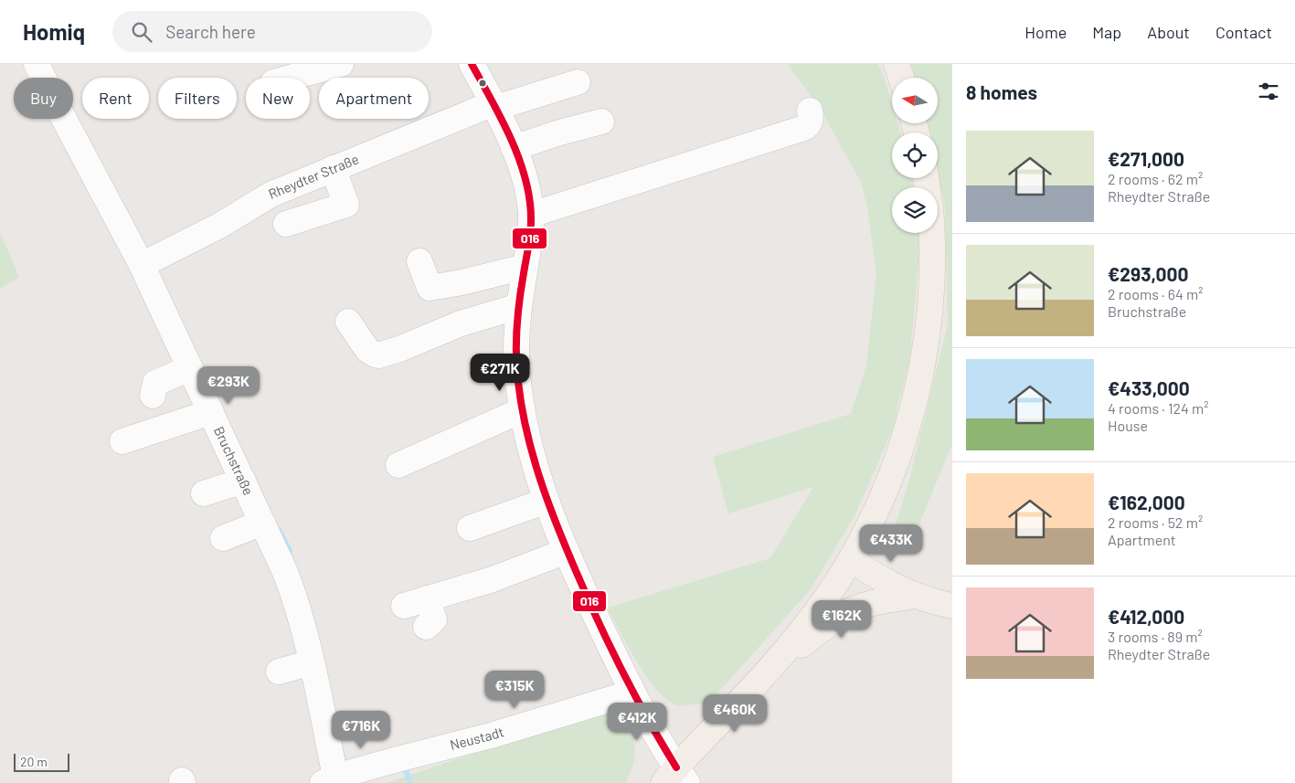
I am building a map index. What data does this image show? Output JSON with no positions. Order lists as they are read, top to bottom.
{
  "streets": {
    "street": ["Rheydter Straße", "Bruchstraße", "Neustadt"]
  },
  "crossings": [
    ["Rheydter Straße", "Bruchstraße"],
    ["Bruchstraße", "Neustadt"]
  ],
  "lines": ["transit line 016"],
  "scale_bar": "20 m",
  "north": "left",
  "page": {
    "header": "Homiq",
    "search": "Search here",
    "nav": [
      "Home",
      "Map",
      "About",
      "Contact"
    ],
    "heading": "8 homes",
    "chip": [
      "Buy",
      "Rent",
      "Filters",
      "New",
      "Apartment"
    ],
    "list": [
      {
        "name": "€271,000",
        "note": "2 rooms · 62 m² · Rheydter Straße"
      },
      {
        "name": "€293,000",
        "note": "2 rooms · 64 m² · Bruchstraße"
      },
      {
        "name": "€433,000",
        "note": "4 rooms · 124 m² · House"
      },
      {
        "name": "€162,000",
        "note": "2 rooms · 52 m² · Apartment"
      },
      {
        "name": "€412,000",
        "note": "3 rooms · 89 m² · Rheydter Straße"
      }
    ],
    "price": [
      "€271K",
      "€293K",
      "€433K",
      "€162K",
      "€315K",
      "€460K",
      "€412K",
      "€716K"
    ],
    "scale": "20 m"
  }
}
